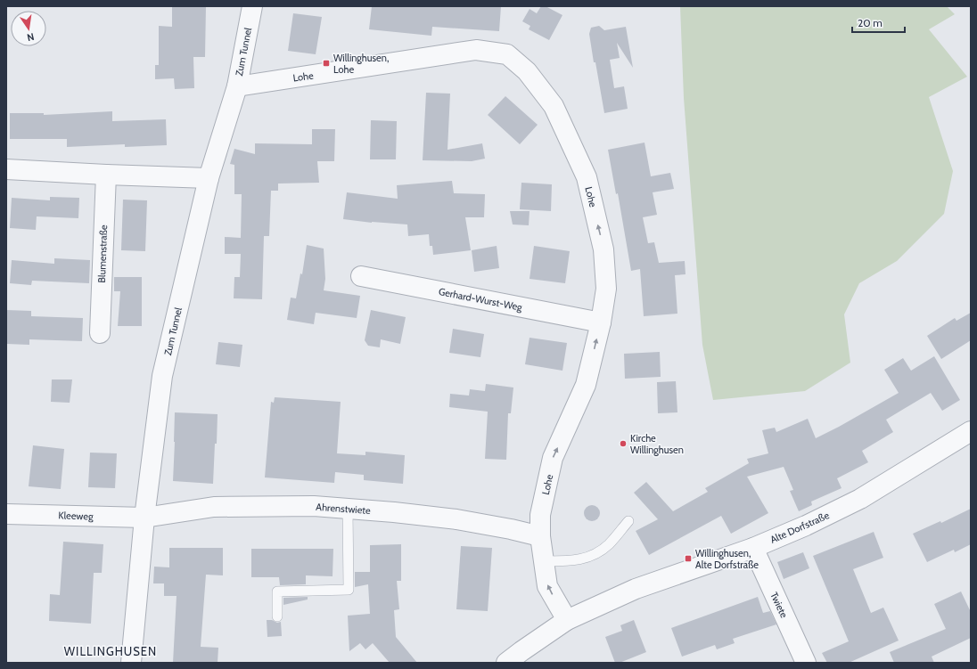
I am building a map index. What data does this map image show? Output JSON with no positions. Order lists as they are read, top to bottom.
{
  "streets": {
    "street": [
      "Zum Tunnel",
      "Lohe",
      "Blumenstraße",
      "Gerhard-Wurst-Weg",
      "Ahrenstwiete",
      "Kleeweg",
      "Alte Dorfstraße",
      "Twiete"
    ]
  },
  "crossings": [
    ["Zum Tunnel", "Lohe"],
    ["Zum Tunnel", "Ahrenstwiete"],
    ["Zum Tunnel", "Kleeweg"],
    ["Lohe", "Gerhard-Wurst-Weg"],
    ["Lohe", "Ahrenstwiete"],
    ["Lohe", "Alte Dorfstraße"],
    ["Ahrenstwiete", "Kleeweg"],
    ["Alte Dorfstraße", "Twiete"]
  ],
  "districts": ["WILLINGHUSEN"],
  "places": {
    "transit": ["Willinghusen, Lohe", "Willinghusen, Alte Dorfstraße"],
    "other": ["Kirche Willinghusen"]
  },
  "scale_bar": "20 m",
  "north": "bottom"
}
